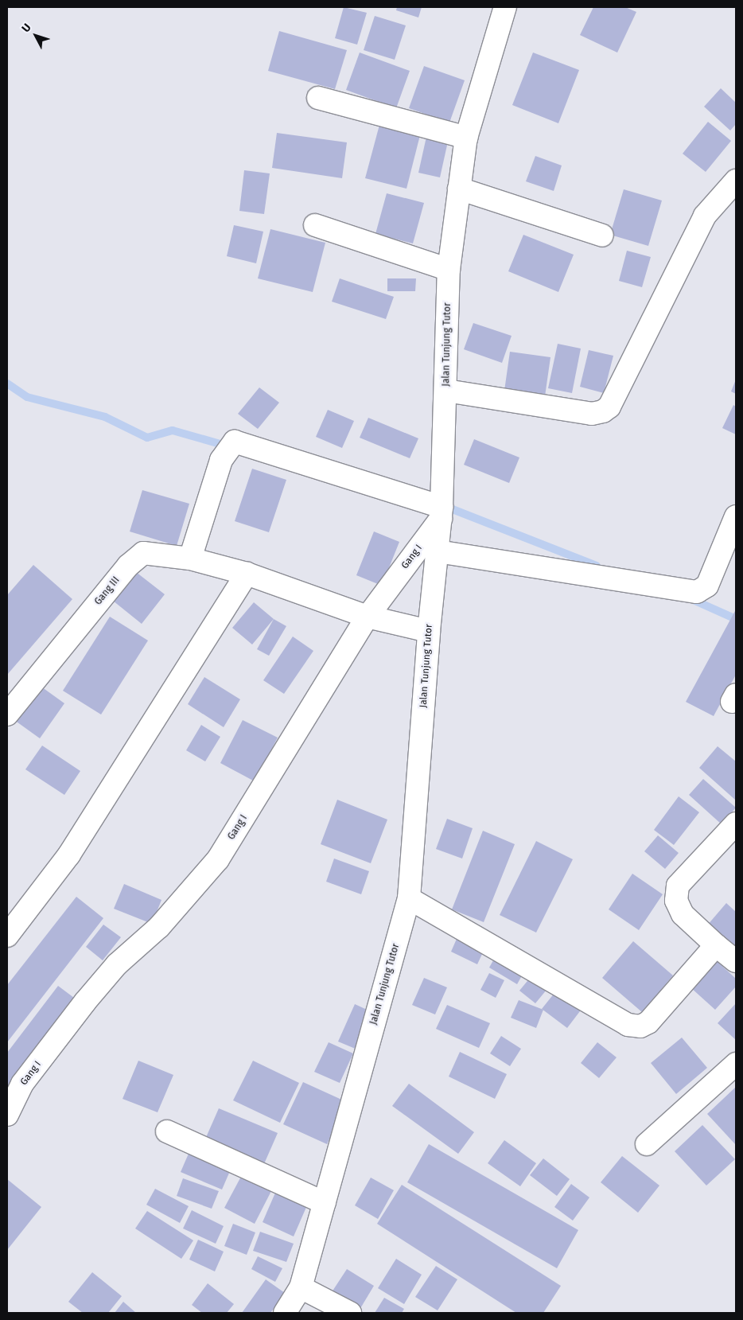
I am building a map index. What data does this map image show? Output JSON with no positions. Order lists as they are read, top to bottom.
{
  "streets": {
    "street": ["Jalan Tunjung Tutor", "Gang I", "Gang III"]
  },
  "crossings": [
    ["Jalan Tunjung Tutor", "Gang I"],
    ["Jalan Tunjung Tutor", "Gang III"],
    ["Gang I", "Gang III"]
  ],
  "north": "top left"
}
